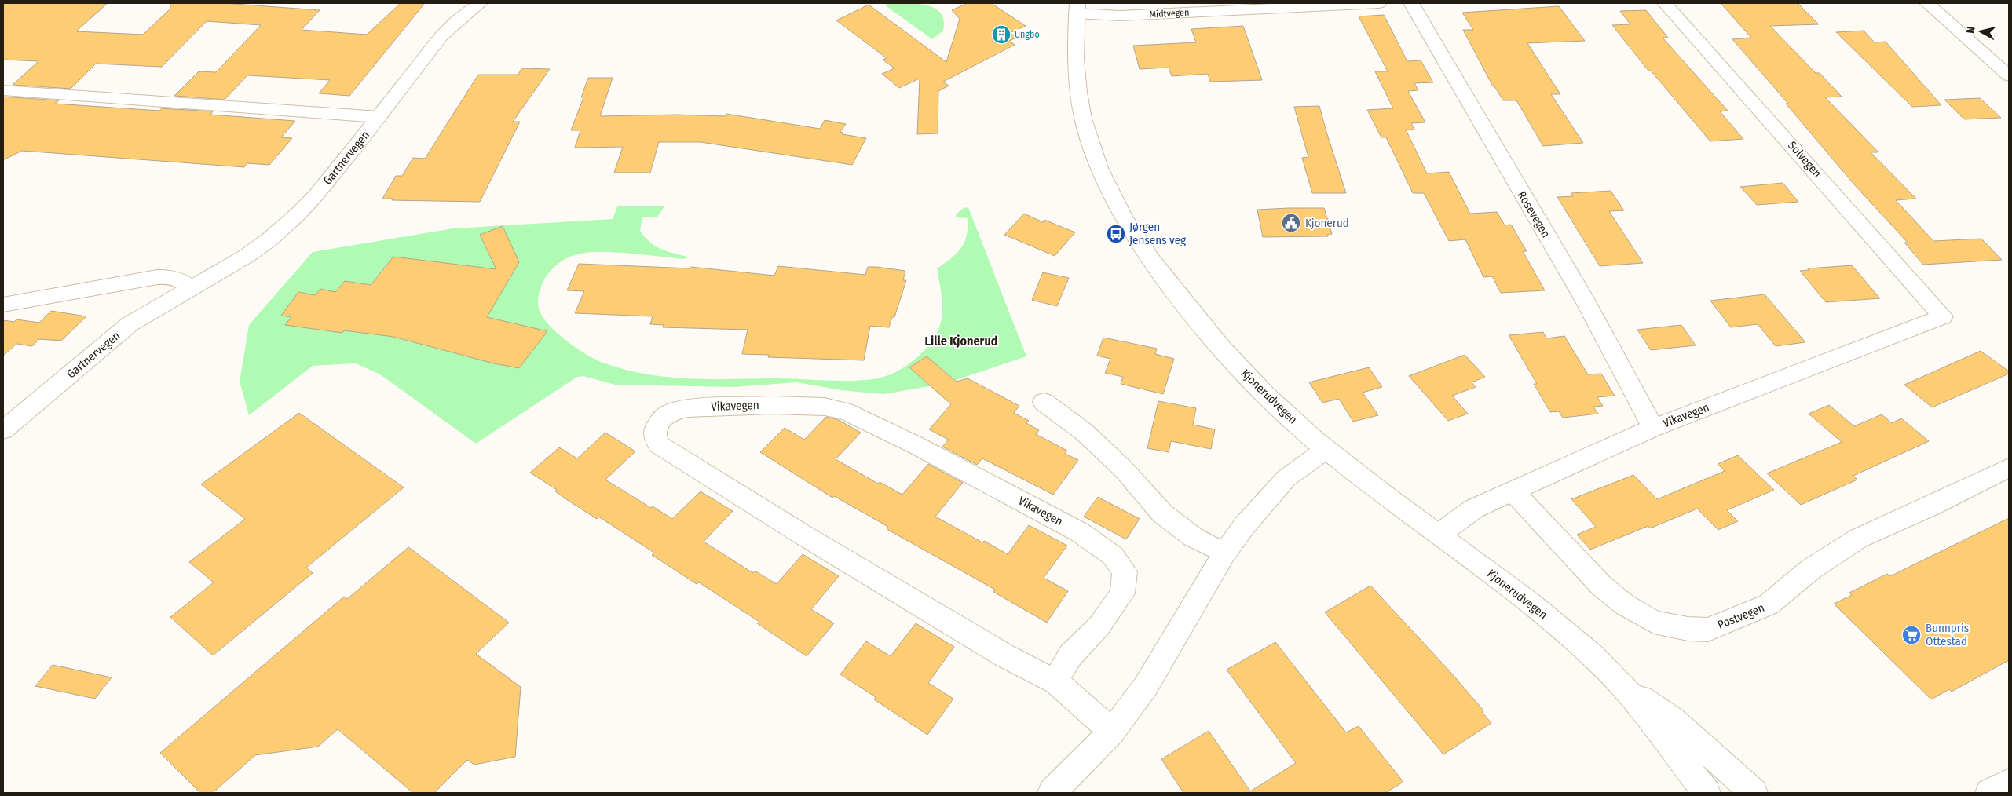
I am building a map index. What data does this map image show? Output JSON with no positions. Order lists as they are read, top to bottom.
{
  "streets": {
    "street": [
      "Midtvegen",
      "Gartnervegen",
      "Solvegen",
      "Rosevegen",
      "Kjonerudvegen",
      "Vikavegen",
      "Postvegen"
    ]
  },
  "crossings": [
    ["Midtvegen", "Kjonerudvegen"],
    ["Solvegen", "Vikavegen"],
    ["Rosevegen", "Vikavegen"],
    ["Kjonerudvegen", "Vikavegen"],
    ["Vikavegen", "Postvegen"]
  ],
  "districts": ["Lille Kjonerud"],
  "places": {
    "building": ["Ungbo"],
    "public building": ["Kjonerud"],
    "bus stop": ["Jørgen Jensens veg"],
    "supermarket": ["Bunnpris Ottestad"]
  },
  "north": "left"
}
